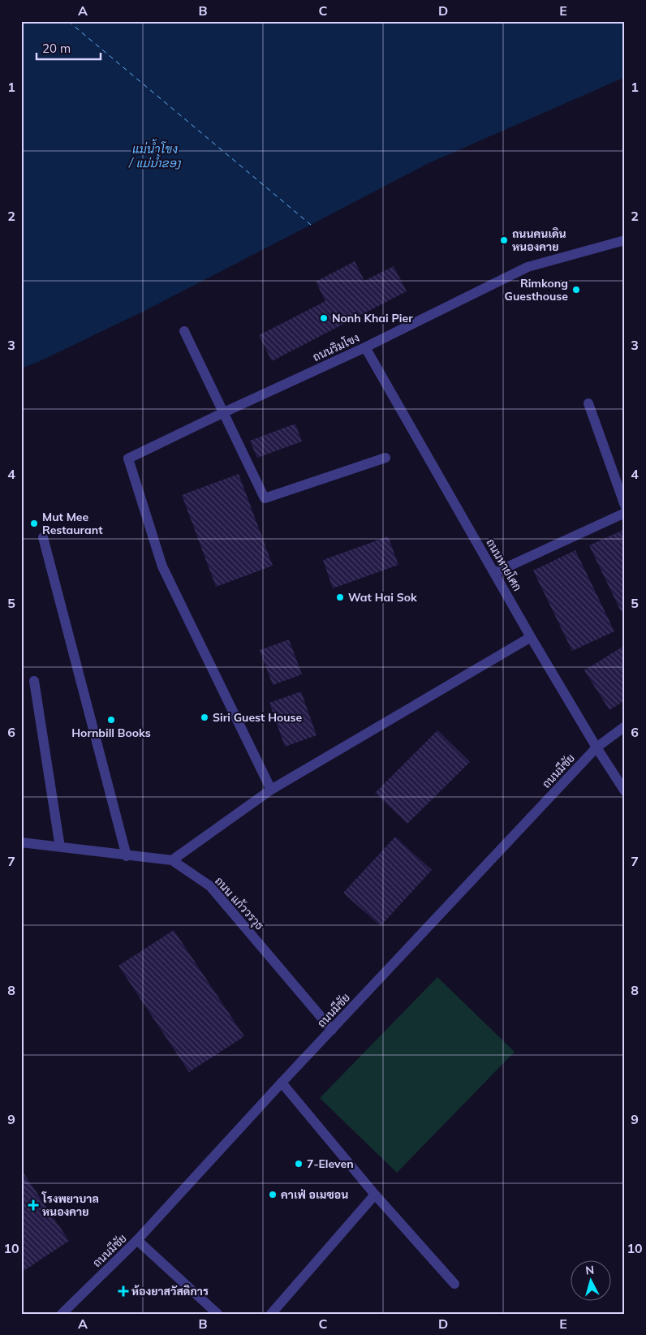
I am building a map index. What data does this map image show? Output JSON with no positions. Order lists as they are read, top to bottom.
{
  "streets": {
    "street": [
      "ถนนริมโขง",
      "ถนนหายโศก",
      "ถนนมีชัย",
      "ถนน แก้ววรวุธ"
    ]
  },
  "crossings": [
    ["ถนนริมโขง", "ถนนหายโศก"],
    ["ถนนหายโศก", "ถนนมีชัย"],
    ["ถนนมีชัย", "ถนน แก้ววรวุธ"]
  ],
  "water": ["แม่น้ำโขง / ແມ່ນ້ຳຂອງ"],
  "places": {
    "other": [
      "ถนนคนเดิน หนองคาย",
      "Rimkong Guesthouse",
      "Nonh Khai Pier",
      "Mut Mee Restaurant",
      "Wat Hai Sok",
      "Siri Guest House",
      "Hornbill Books",
      "7-Eleven",
      "คาเฟ่ อเมซอน"
    ],
    "health": ["โรงพยาบาล หนองคาย", "ห้องยาสวัสดิการ"]
  },
  "scale_bar": "20 m",
  "north": "top",
  "grid": {
    "columns": [
      "A",
      "B",
      "C",
      "D",
      "E"
    ],
    "rows": [
      "1",
      "2",
      "3",
      "4",
      "5",
      "6",
      "7",
      "8",
      "9",
      "10"
    ]
  }
}
